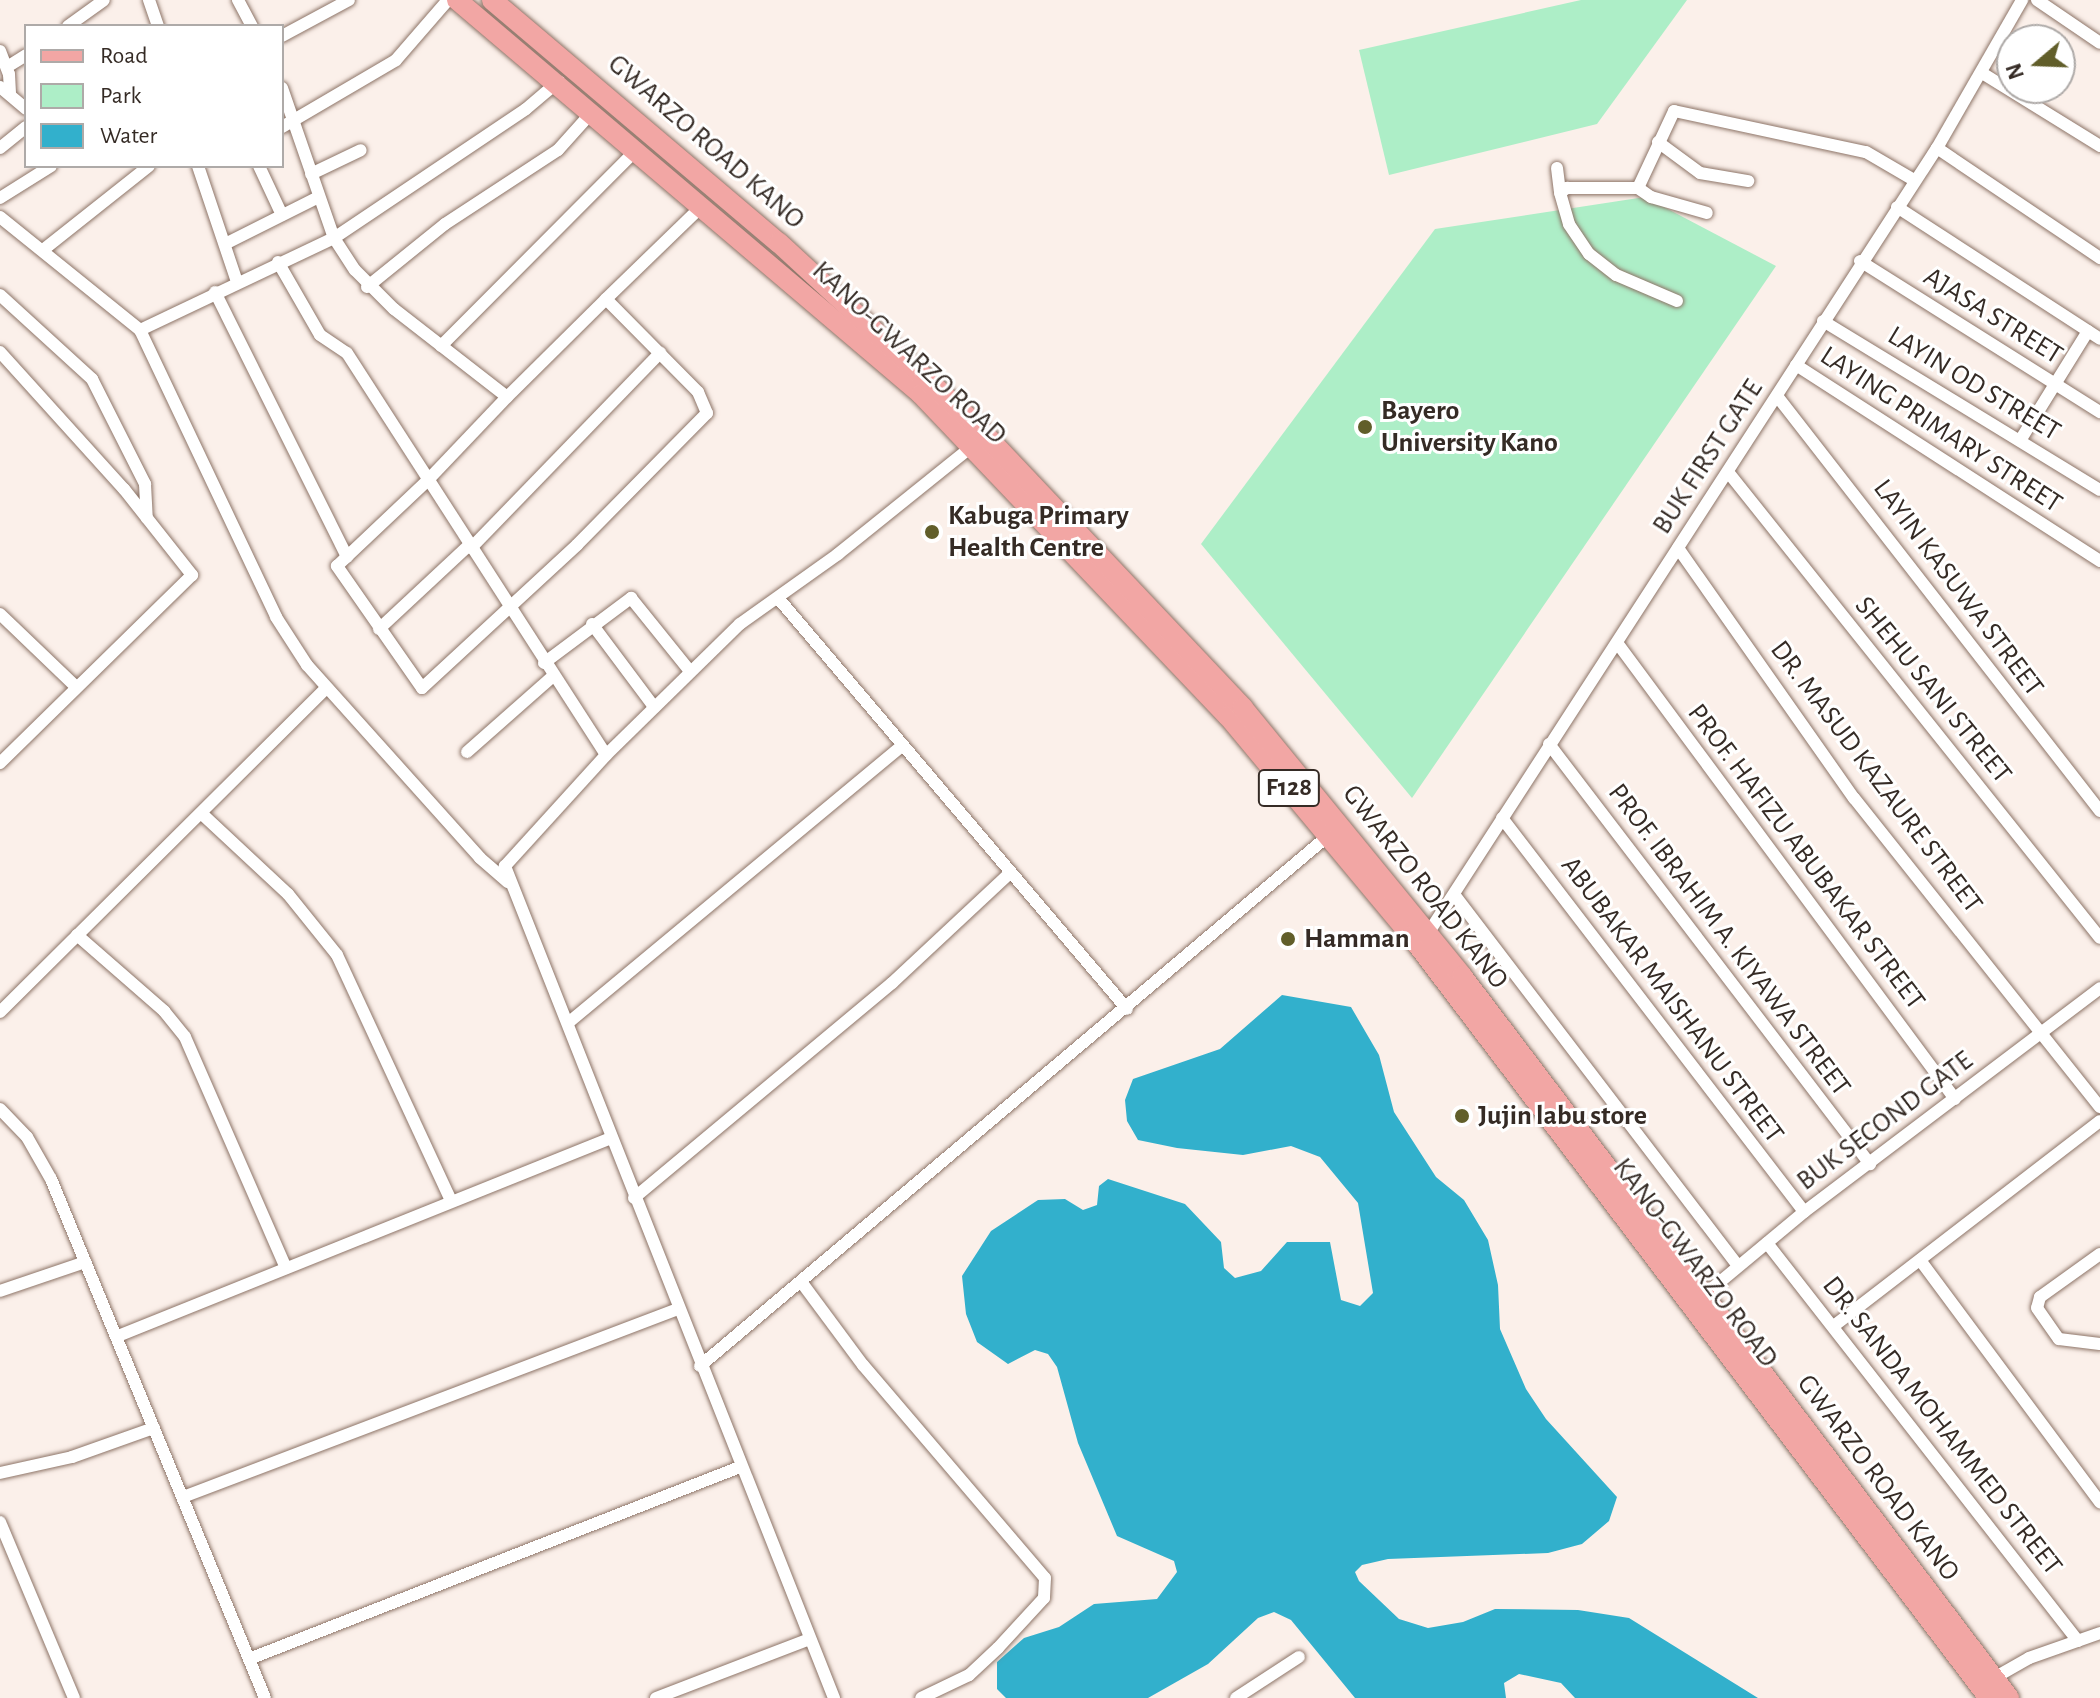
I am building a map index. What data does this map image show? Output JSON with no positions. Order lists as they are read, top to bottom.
{
  "streets": {
    "main road": ["GWARZO ROAD KANO", "KANO-GWARZO ROAD", "F128"],
    "street": [
      "AJASA STREET",
      "LAYIN OD STREET",
      "LAYING PRIMARY STREET",
      "BUK FIRST GATE",
      "LAYIN KASUWA STREET",
      "SHEHU SANI STREET",
      "DR. MASUD KAZAURE STREET",
      "PROF. HAFIZU ABUBAKAR STREET",
      "PROF. IBRAHIM A. KIYAWA STREET",
      "ABUBAKAR MAISHANU STREET",
      "BUK SECOND GATE",
      "DR. SANDA MOHAMMED STREET"
    ]
  },
  "crossings": [
    ["GWARZO ROAD KANO", "KANO-GWARZO ROAD"],
    ["GWARZO ROAD KANO", "BUK FIRST GATE"],
    ["GWARZO ROAD KANO", "BUK SECOND GATE"],
    ["AJASA STREET", "BUK FIRST GATE"],
    ["LAYIN OD STREET", "BUK FIRST GATE"],
    ["LAYING PRIMARY STREET", "BUK FIRST GATE"],
    ["BUK FIRST GATE", "LAYIN KASUWA STREET"],
    ["BUK FIRST GATE", "SHEHU SANI STREET"],
    ["BUK FIRST GATE", "DR. MASUD KAZAURE STREET"],
    ["BUK FIRST GATE", "PROF. HAFIZU ABUBAKAR STREET"],
    ["BUK FIRST GATE", "PROF. IBRAHIM A. KIYAWA STREET"],
    ["BUK FIRST GATE", "ABUBAKAR MAISHANU STREET"],
    ["DR. MASUD KAZAURE STREET", "BUK SECOND GATE"],
    ["PROF. HAFIZU ABUBAKAR STREET", "BUK SECOND GATE"],
    ["PROF. IBRAHIM A. KIYAWA STREET", "BUK SECOND GATE"],
    ["ABUBAKAR MAISHANU STREET", "BUK SECOND GATE"],
    ["BUK SECOND GATE", "DR. SANDA MOHAMMED STREET"]
  ],
  "places": [
    "Bayero University Kano",
    "Kabuga Primary Health Centre",
    "Hamman",
    "Jujin labu store"
  ],
  "legend": ["Road", "Park", "Water"],
  "north": "left"
}
